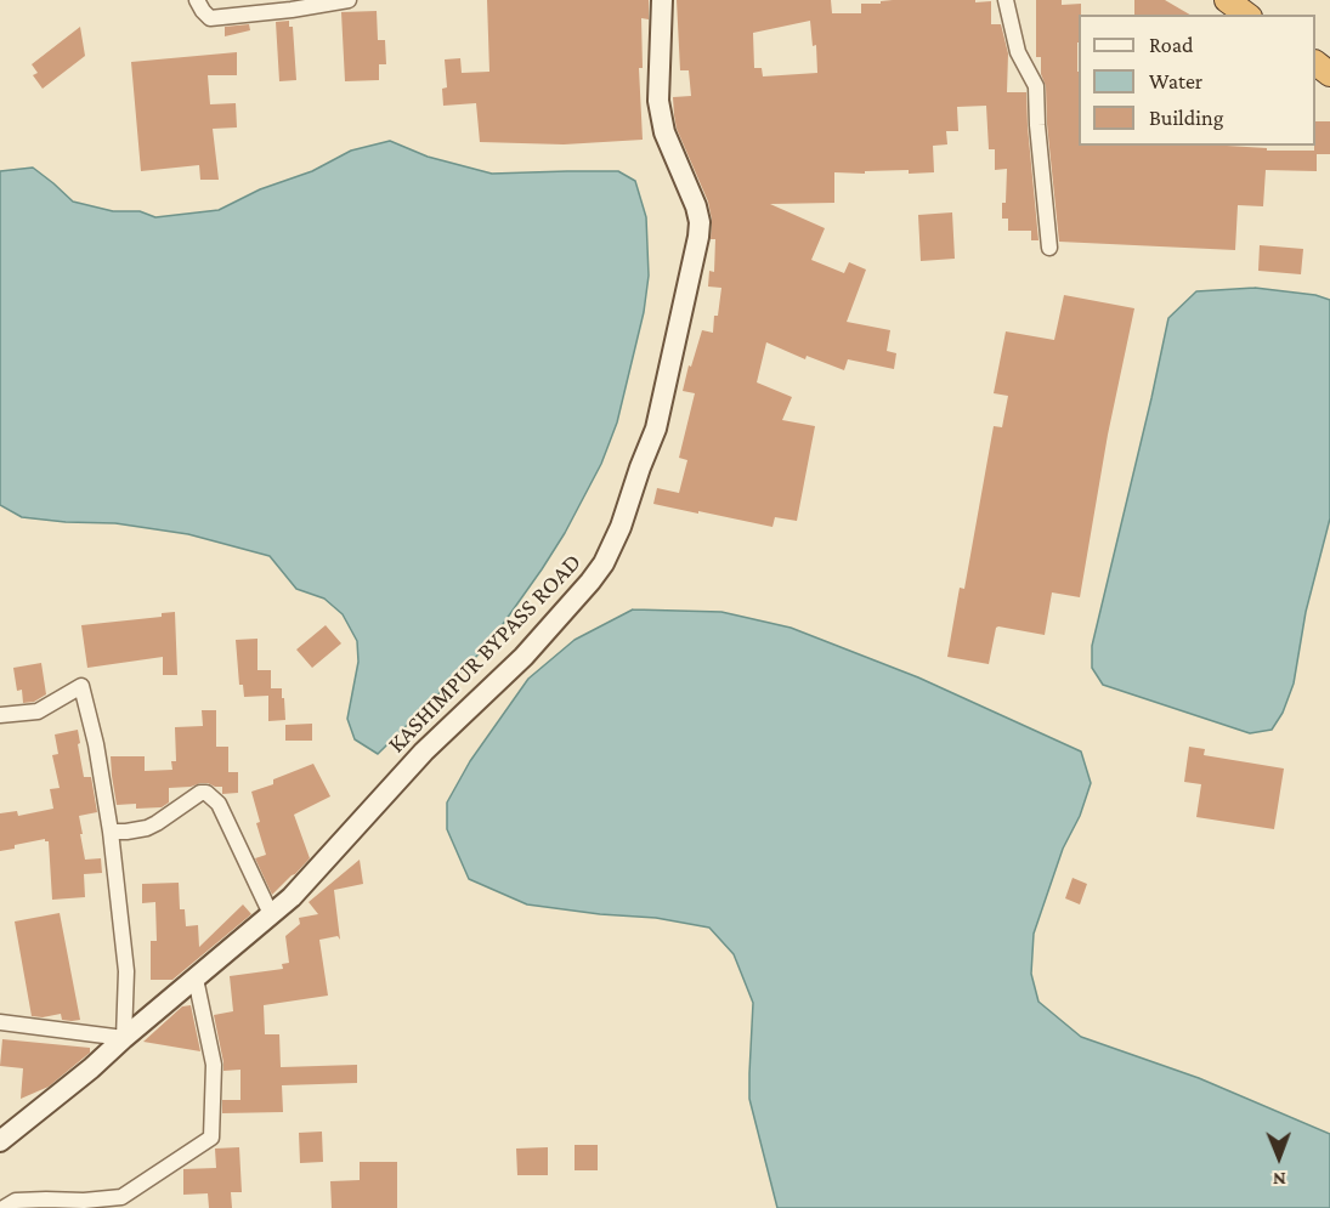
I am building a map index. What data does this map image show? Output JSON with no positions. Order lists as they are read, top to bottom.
{
  "streets": {
    "main road": ["KASHIMPUR BYPASS ROAD"]
  },
  "legend": ["Road", "Water", "Building"],
  "north": "bottom"
}
